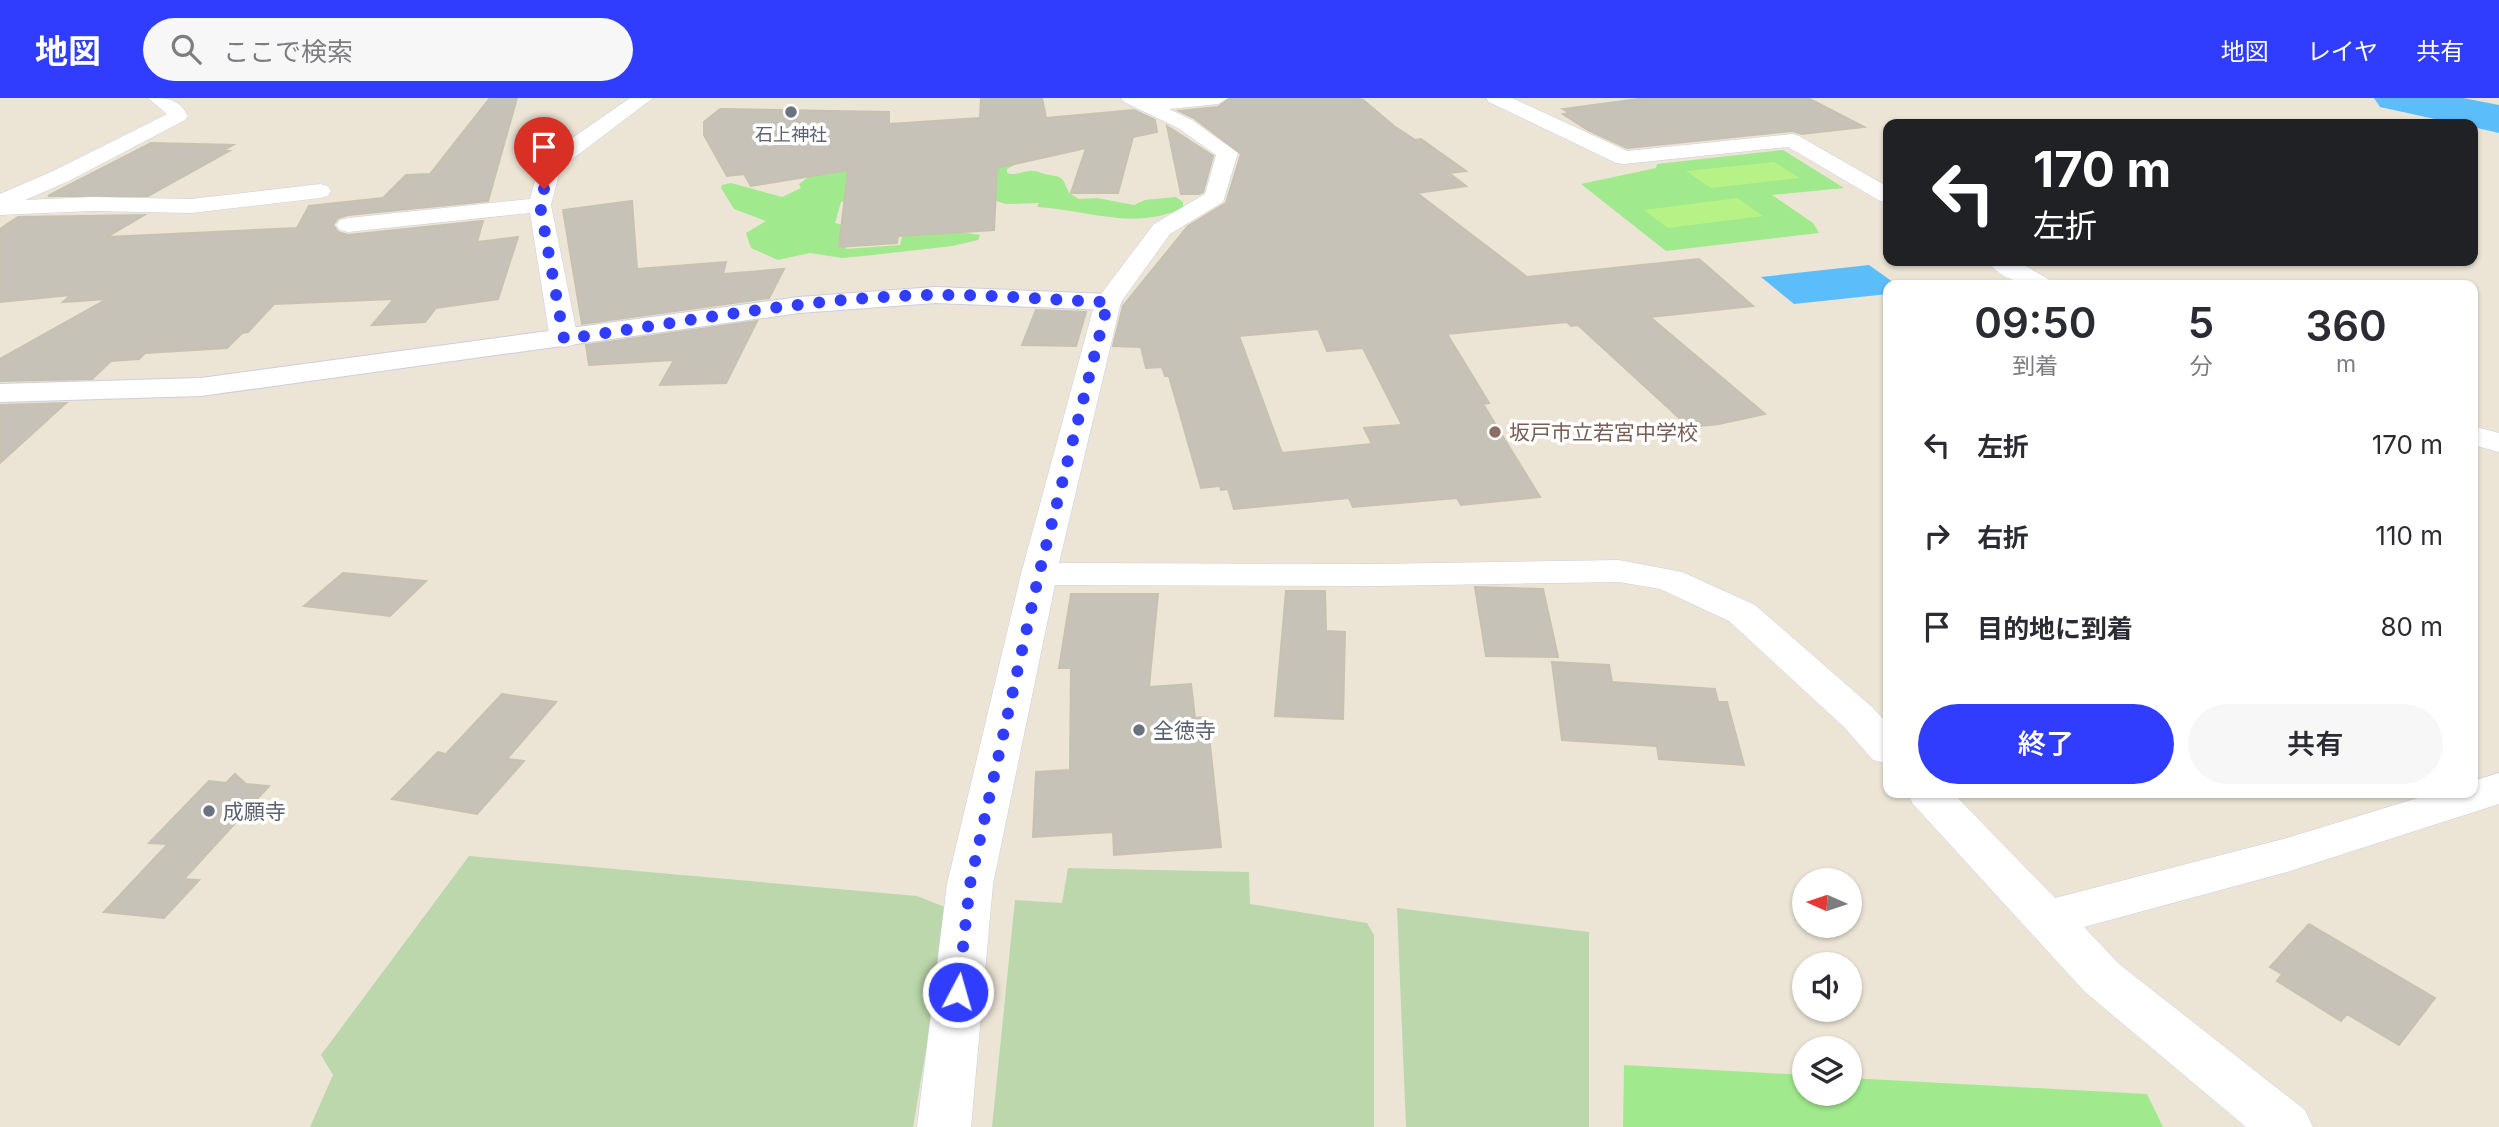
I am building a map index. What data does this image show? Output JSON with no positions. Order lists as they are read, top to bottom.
{
  "places": [
    "石上神社",
    "坂戸市立若宮中学校",
    "全徳寺",
    "成願寺"
  ],
  "north": "left",
  "page": {
    "header": "地図",
    "search": "ここで検索",
    "nav": ["地図", "レイヤ", "共有"],
    "turn": ["170 m", "左折"],
    "eta": [
      "09:50",
      "到着",
      "5",
      "分",
      "360",
      "m"
    ],
    "list": [
      {
        "name": "左折",
        "value": "170 m"
      },
      {
        "name": "右折",
        "value": "110 m"
      },
      {
        "name": "目的地に到着",
        "value": "80 m"
      }
    ],
    "buttons": ["終了", "共有"]
  }
}
